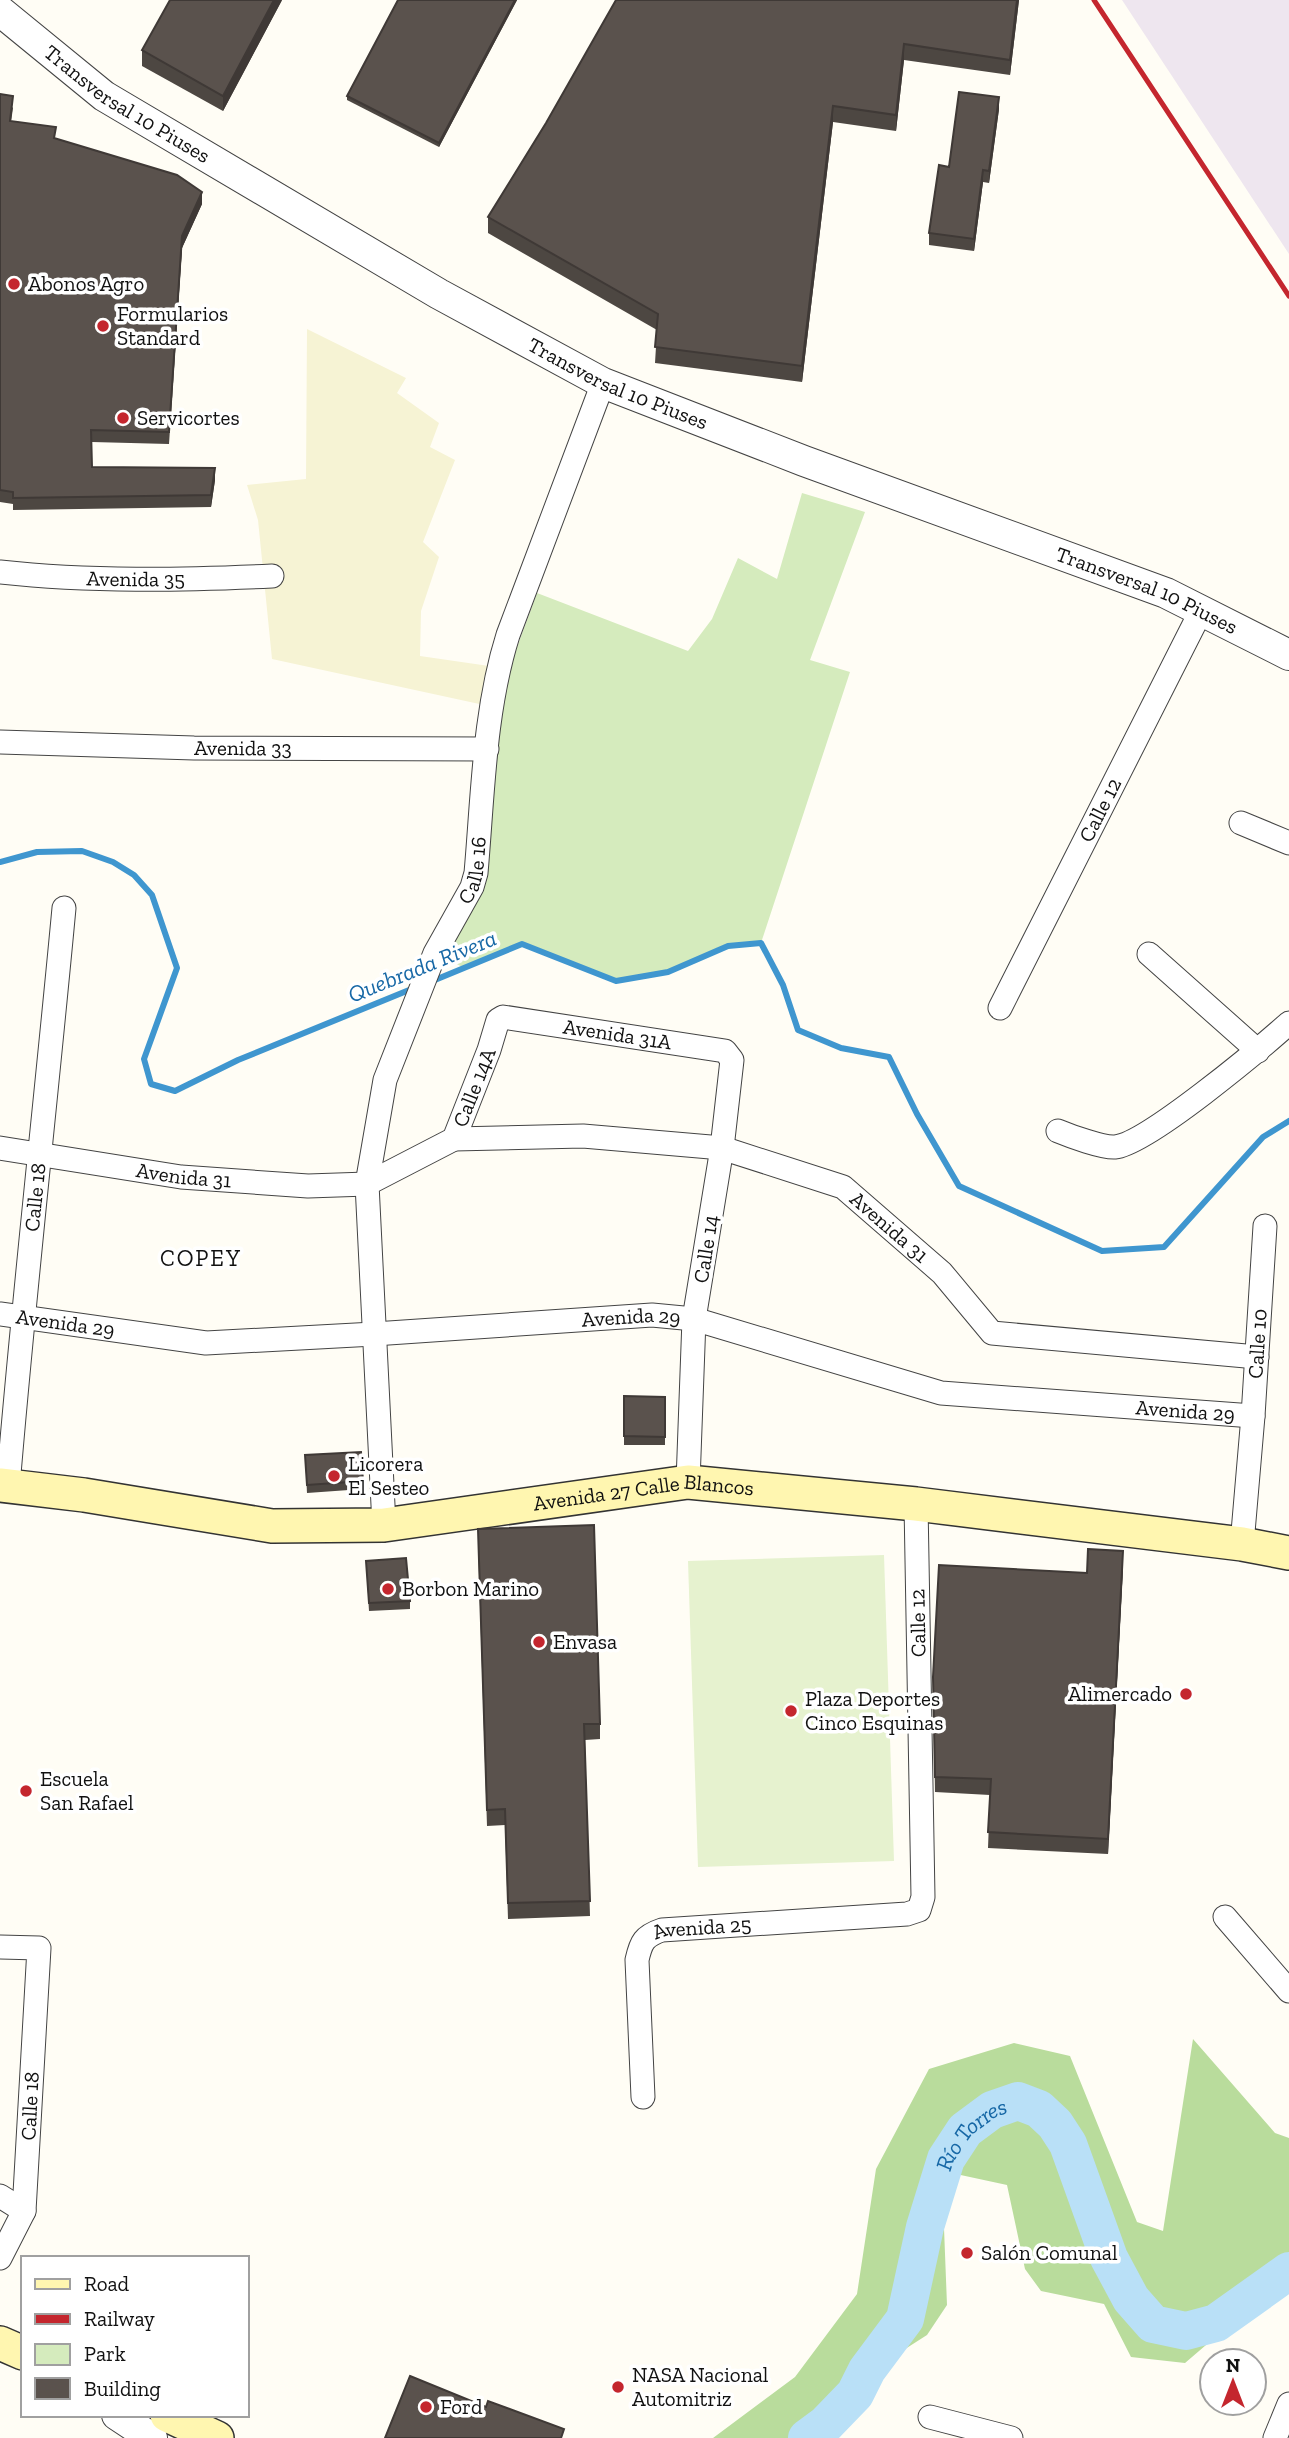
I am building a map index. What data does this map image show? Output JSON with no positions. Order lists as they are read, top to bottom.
{
  "streets": {
    "main road": ["Avenida 27 Calle Blancos"],
    "street": [
      "Transversal 10 Piuses",
      "Avenida 35",
      "Avenida 33",
      "Calle 12",
      "Calle 16",
      "Avenida 31A",
      "Calle 14A",
      "Avenida 31",
      "Calle 18",
      "Calle 14",
      "Avenida 29",
      "Calle 10",
      "Avenida 25"
    ]
  },
  "crossings": [
    ["Transversal 10 Piuses", "Calle 12"],
    ["Transversal 10 Piuses", "Calle 16"],
    ["Avenida 33", "Calle 16"],
    ["Calle 12", "Avenida 27 Calle Blancos"],
    ["Calle 12", "Avenida 25"],
    ["Calle 16", "Calle 14A"],
    ["Calle 16", "Avenida 31"],
    ["Calle 16", "Avenida 29"],
    ["Calle 16", "Avenida 27 Calle Blancos"],
    ["Avenida 31A", "Calle 14A"],
    ["Avenida 31A", "Calle 14"],
    ["Calle 14A", "Avenida 31"],
    ["Avenida 31", "Calle 18"],
    ["Avenida 31", "Calle 14"],
    ["Avenida 31", "Calle 10"],
    ["Calle 18", "Avenida 29"],
    ["Calle 18", "Avenida 27 Calle Blancos"],
    ["Calle 14", "Avenida 29"],
    ["Calle 14", "Avenida 27 Calle Blancos"],
    ["Avenida 29", "Calle 10"],
    ["Calle 10", "Avenida 27 Calle Blancos"]
  ],
  "districts": ["COPEY"],
  "water": ["Quebrada Rivera", "Río Torres"],
  "places": [
    "Abonos Agro",
    "Formularios Standard",
    "Servicortes",
    "Licorera El Sesteo",
    "Borbon Marino",
    "Envasa",
    "Alimercado",
    "Plaza Deportes Cinco Esquinas",
    "Escuela San Rafael",
    "Salón Comunal",
    "NASA Nacional Automitriz",
    "Ford"
  ],
  "legend": [
    "Road",
    "Railway",
    "Park",
    "Building"
  ],
  "north": "top"
}
